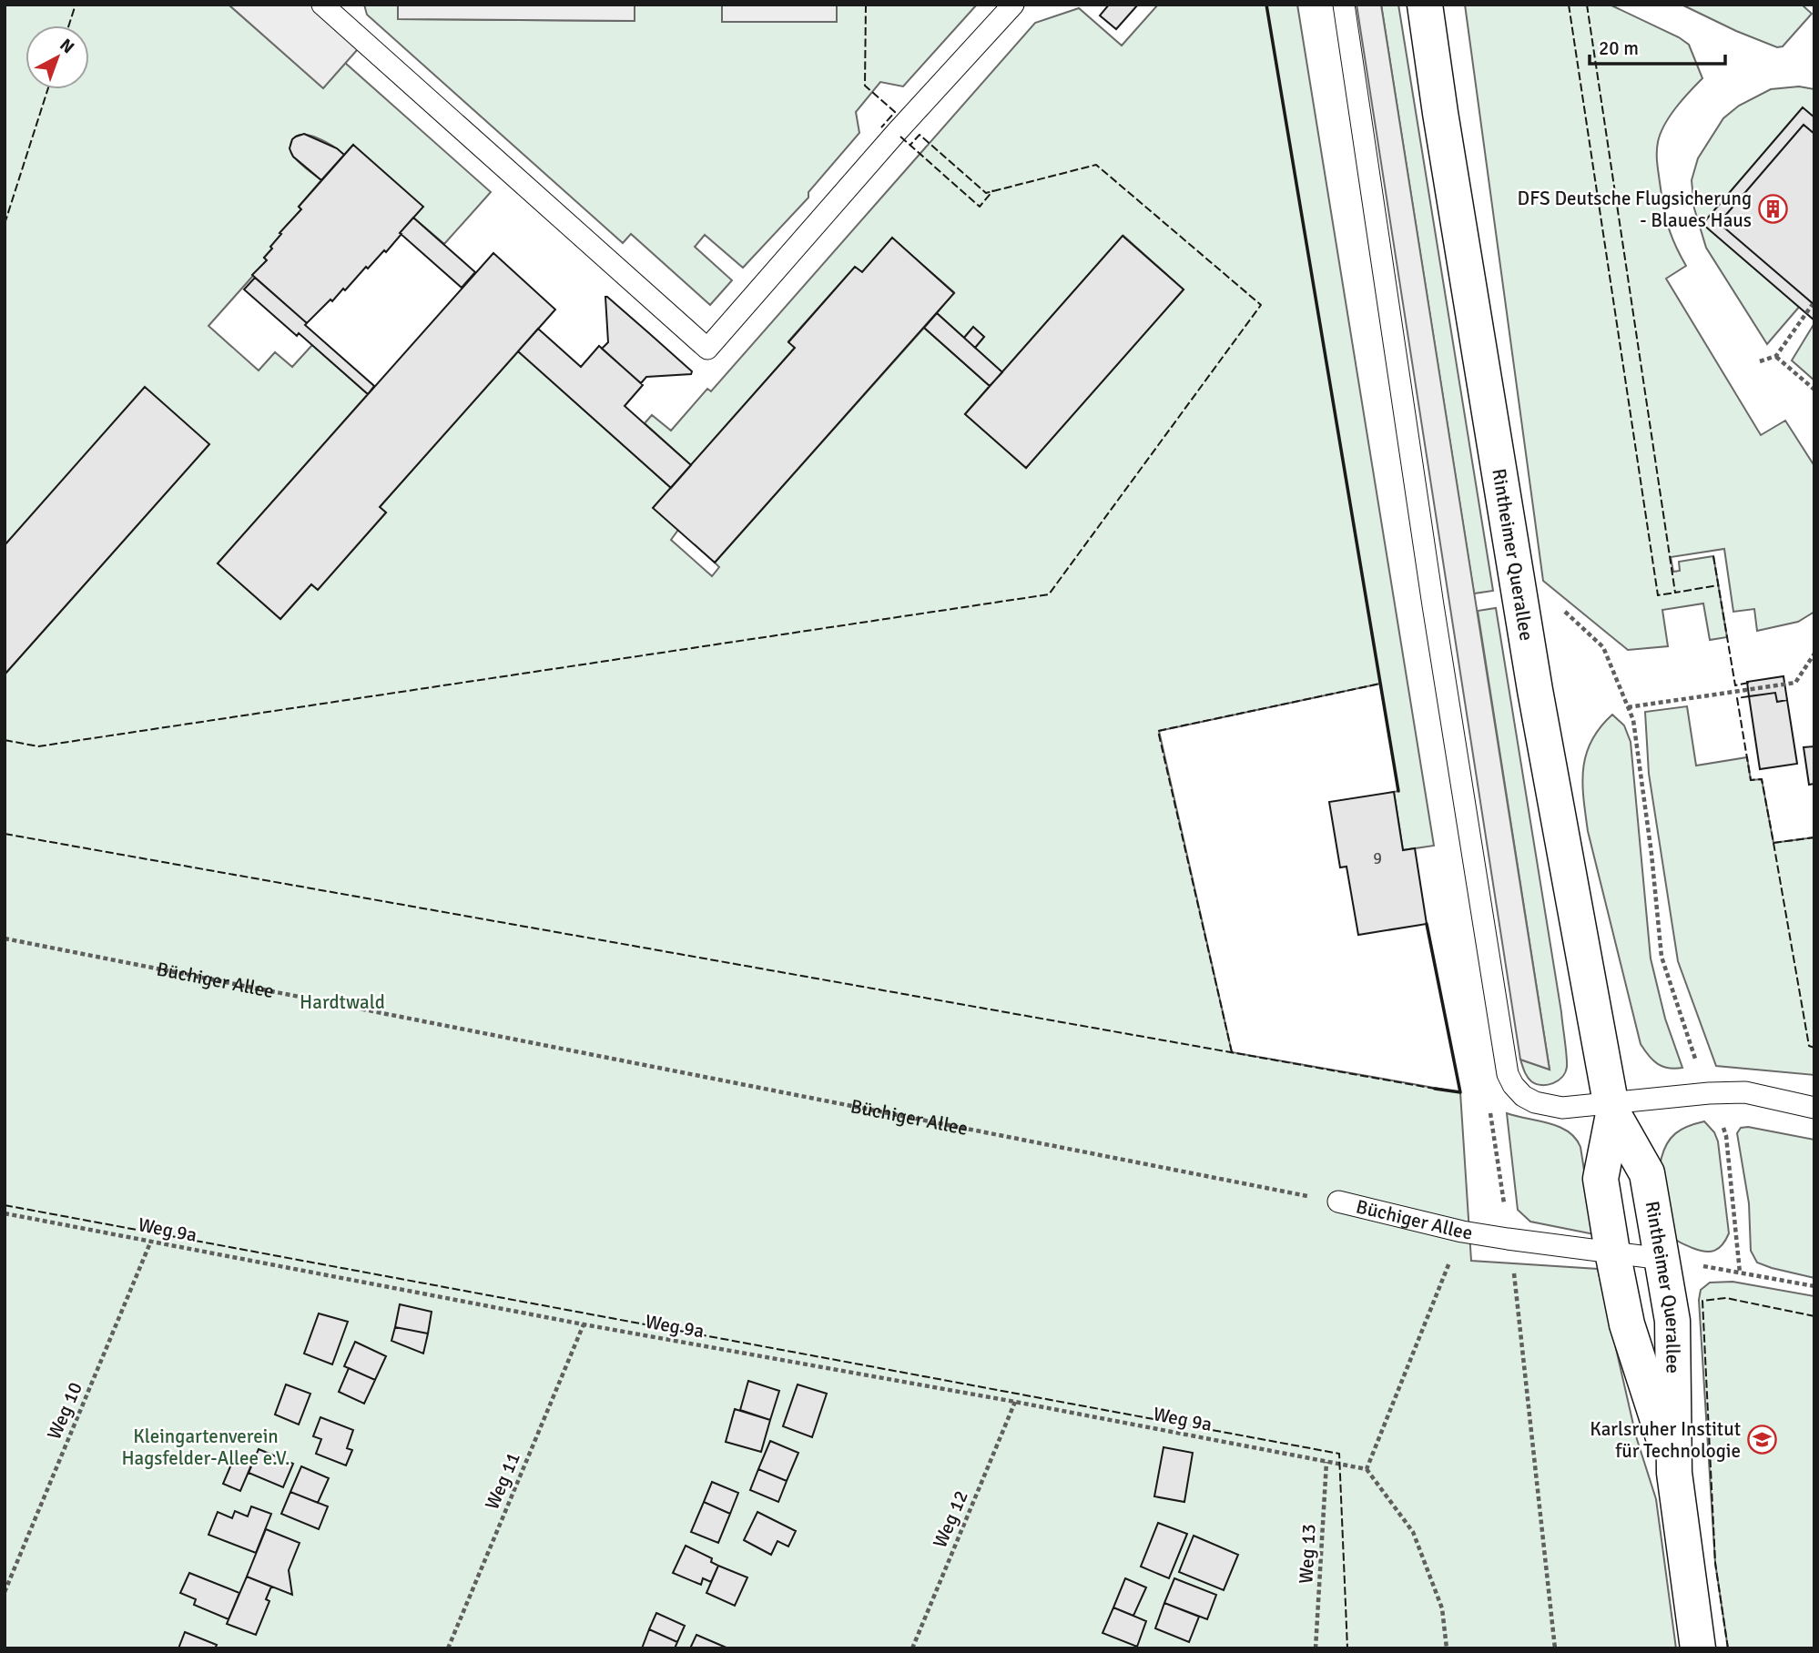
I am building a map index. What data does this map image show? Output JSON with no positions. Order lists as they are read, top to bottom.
{
  "streets": {
    "street": ["Rintheimer Querallee"],
    "lane": ["Büchiger Allee"],
    "path": [
      "Weg 9a",
      "Weg 10",
      "Weg 11",
      "Weg 12",
      "Weg 13"
    ]
  },
  "crossings": [
    ["Rintheimer Querallee", "Büchiger Allee"],
    ["Weg 9a", "Weg 10"],
    ["Weg 9a", "Weg 11"],
    ["Weg 9a", "Weg 12"],
    ["Weg 9a", "Weg 13"]
  ],
  "parks": ["Hardtwald", "Kleingartenverein Hagsfelder-Allee e.V."],
  "places": {
    "building": ["DFS Deutsche Flugsicherung - Blaues Haus"],
    "school or university": ["Karlsruher Institut für Technologie"]
  },
  "house_numbers": ["9"],
  "scale_bar": "20 m",
  "north": "top right"
}
